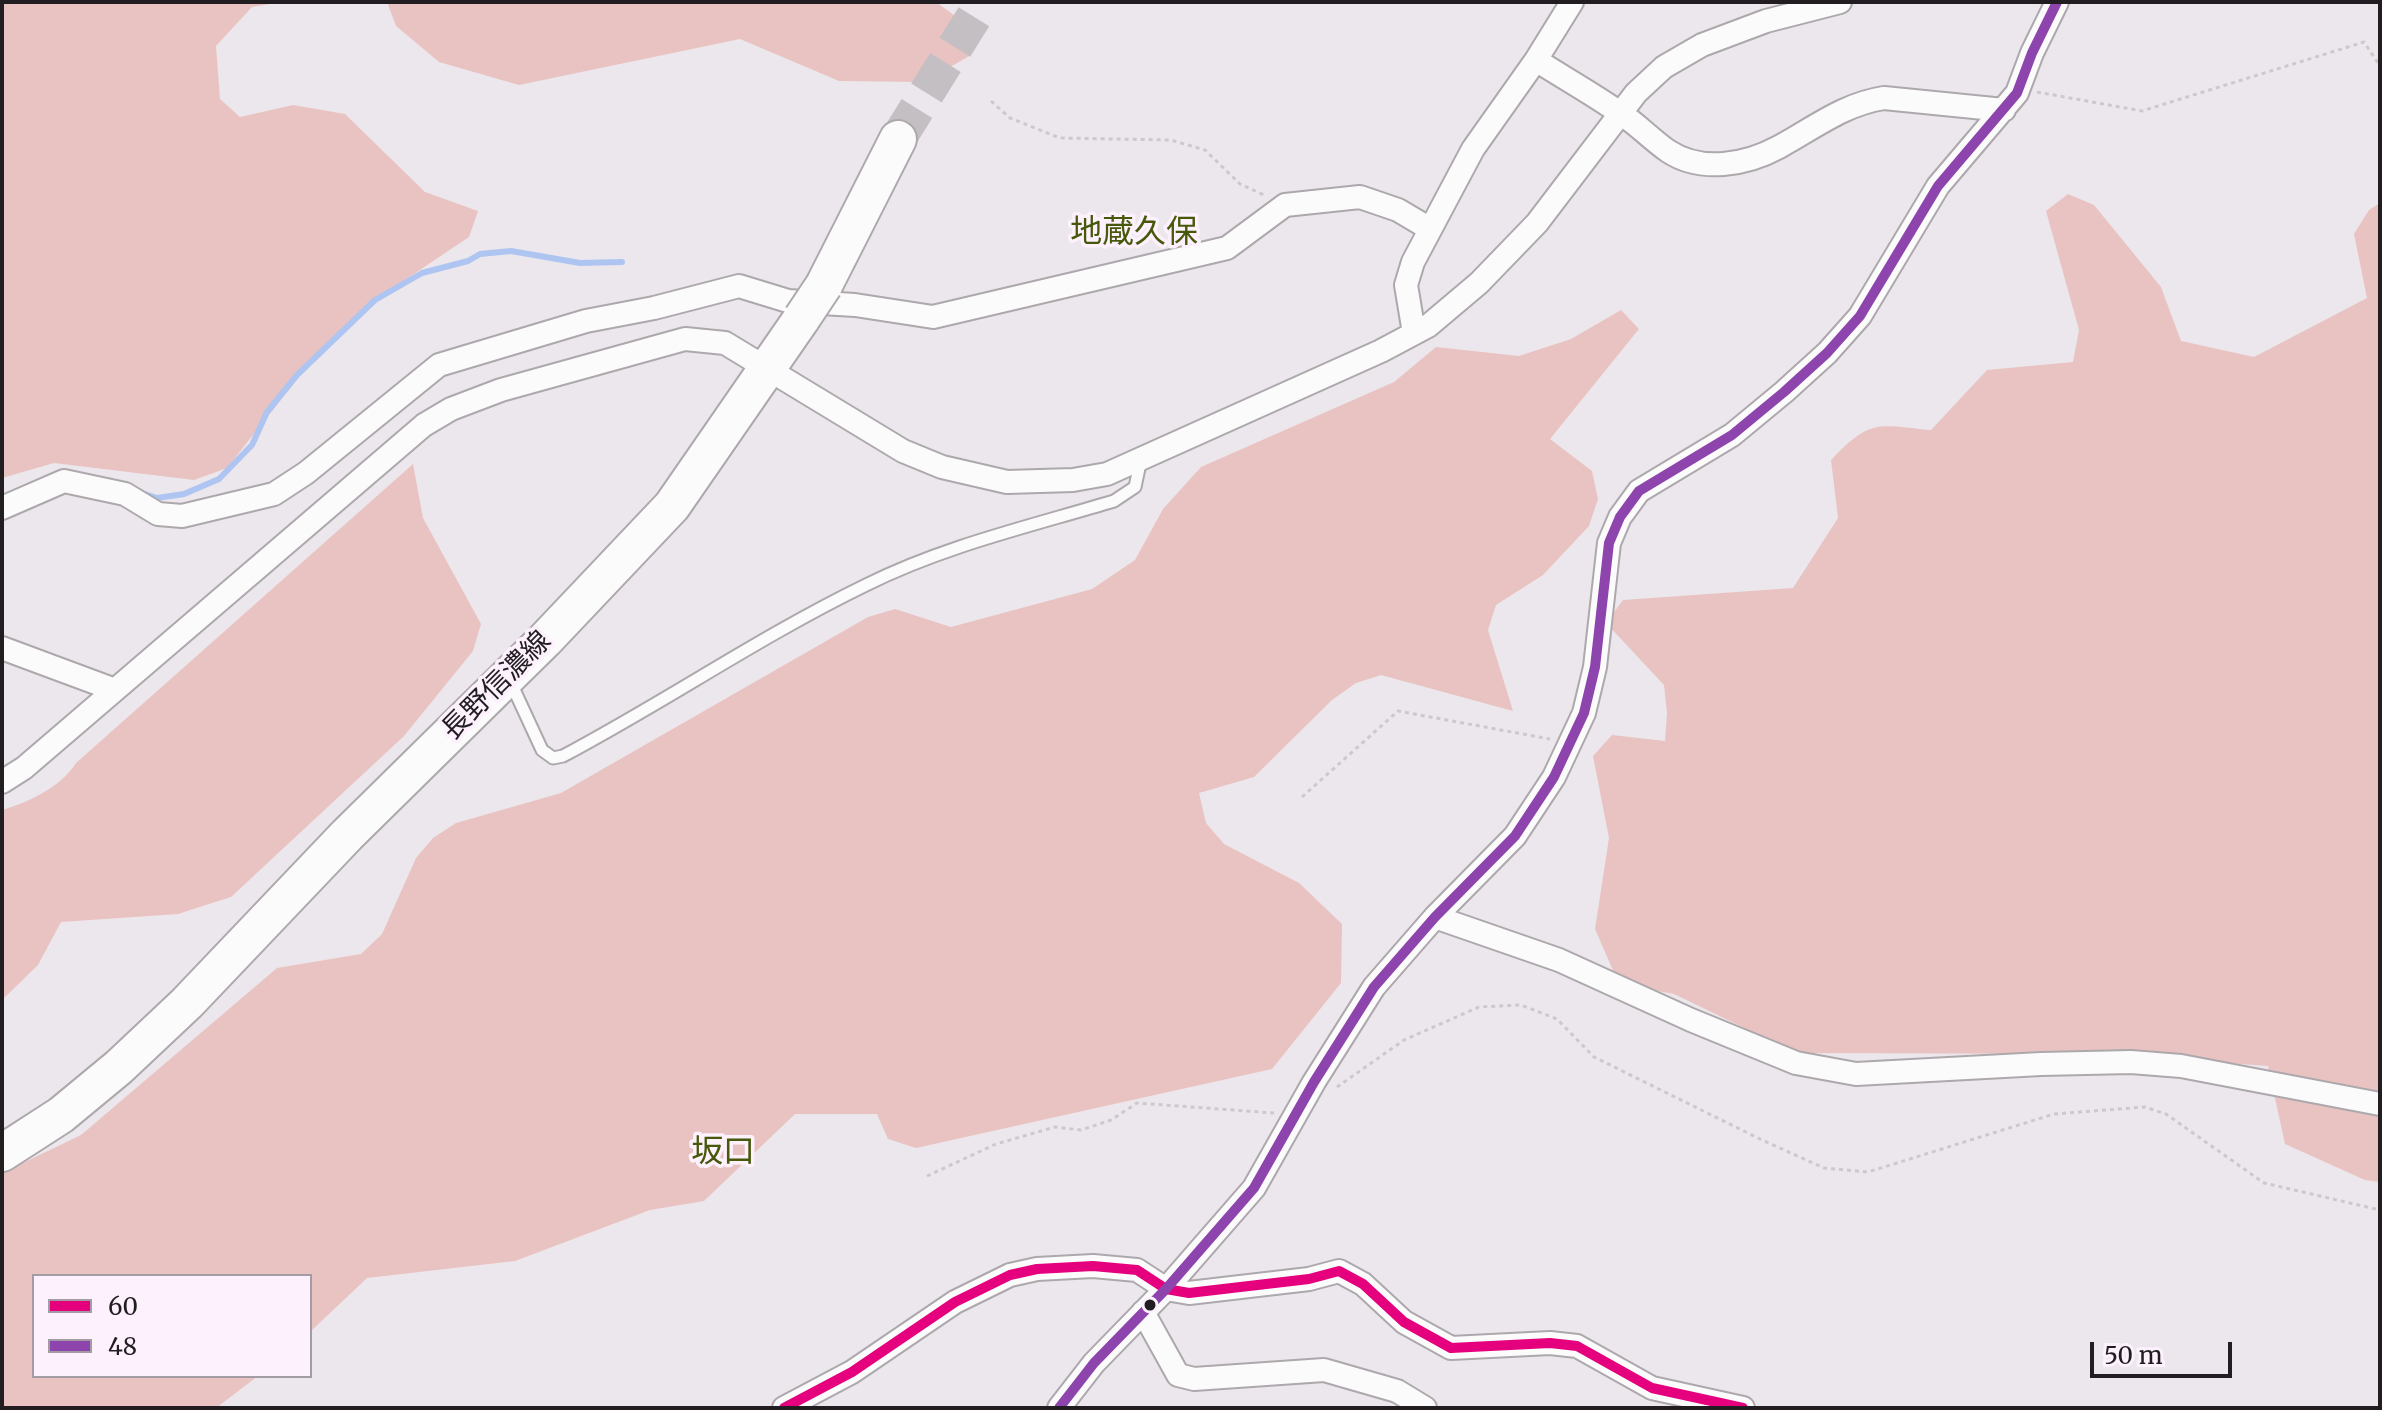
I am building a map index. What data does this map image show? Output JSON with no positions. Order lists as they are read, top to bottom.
{
  "streets": {
    "main road": ["長野信濃線"]
  },
  "districts": ["地蔵久保", "坂口"],
  "lines": ["transit line 48", "transit line 60"],
  "legend": ["60", "48"],
  "scale_bar": "50 m"
}
